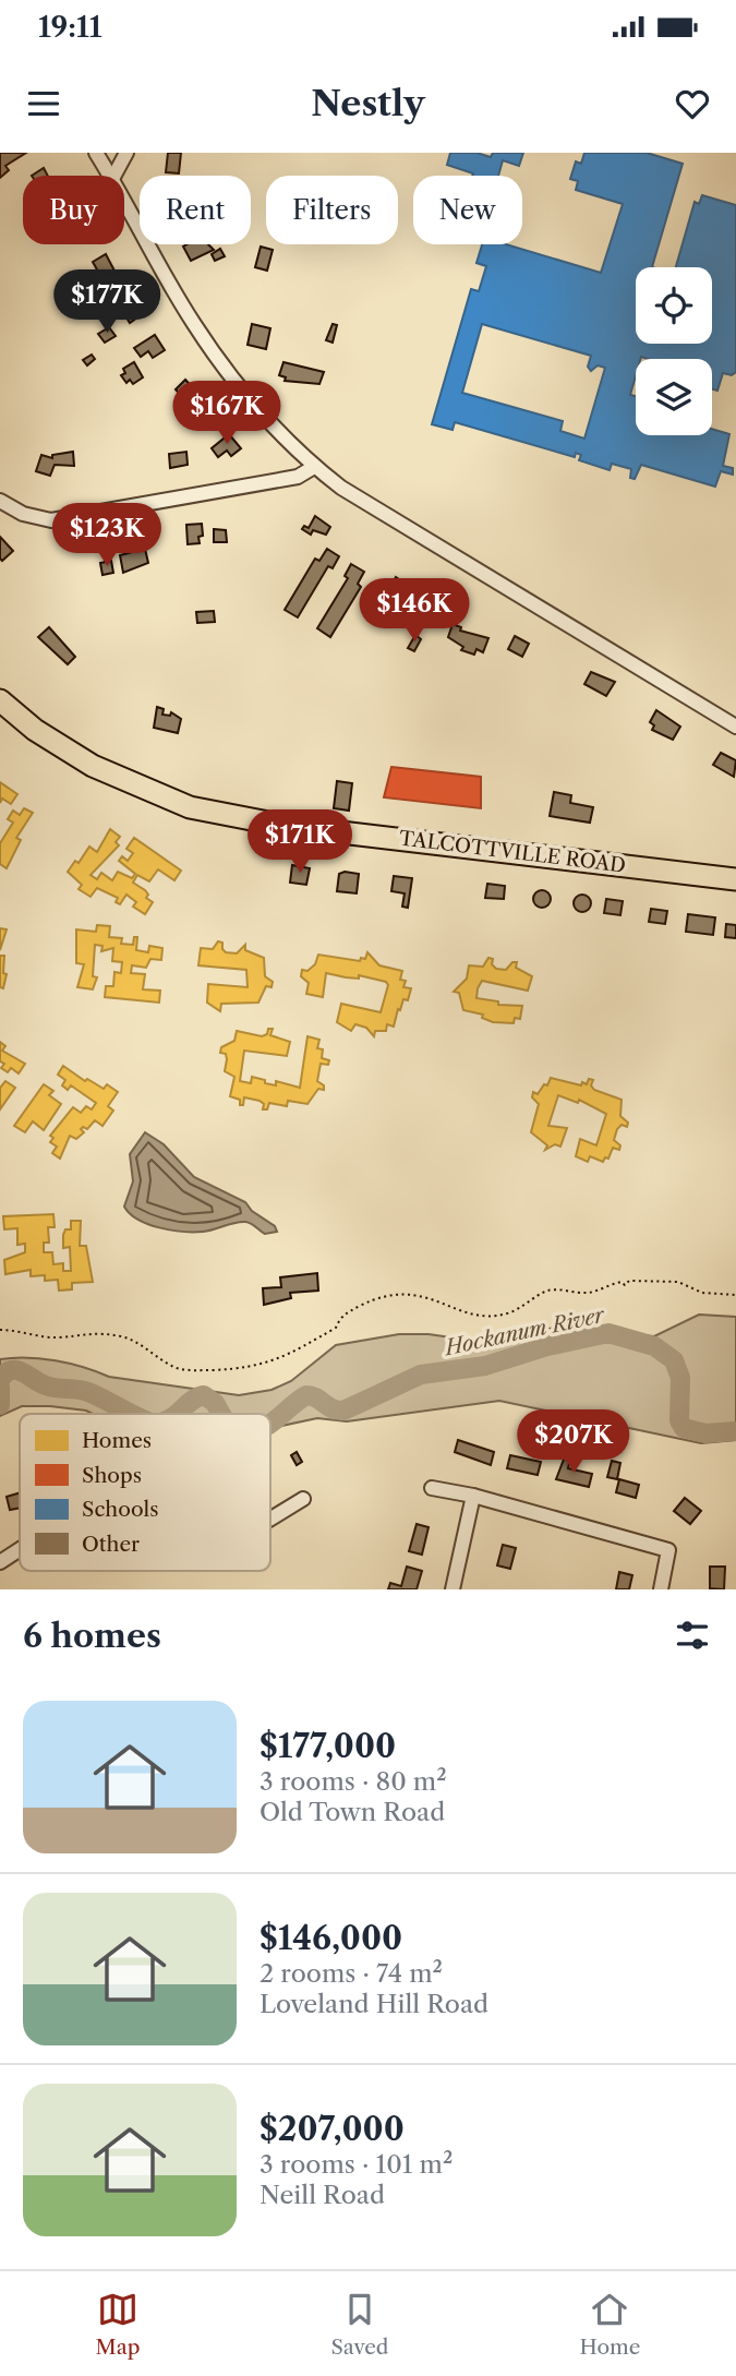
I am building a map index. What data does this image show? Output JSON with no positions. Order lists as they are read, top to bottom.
{
  "streets": {
    "main road": ["TALCOTTVILLE ROAD"]
  },
  "water": ["Hockanum River"],
  "legend": [
    "Homes",
    "Shops",
    "Schools",
    "Other"
  ],
  "page": {
    "status": "19:11",
    "header": "Nestly",
    "chip": [
      "Buy",
      "Rent",
      "Filters",
      "New"
    ],
    "price": [
      "$177K",
      "$167K",
      "$123K",
      "$146K",
      "$171K",
      "$207K"
    ],
    "heading": "6 homes",
    "list": [
      {
        "name": "$177,000",
        "note": "3 rooms · 80 m² · Old Town Road"
      },
      {
        "name": "$146,000",
        "note": "2 rooms · 74 m² · Loveland Hill Road"
      },
      {
        "name": "$207,000",
        "note": "3 rooms · 101 m² · Neill Road"
      }
    ],
    "tabs": ["Map", "Saved", "Home"]
  }
}
